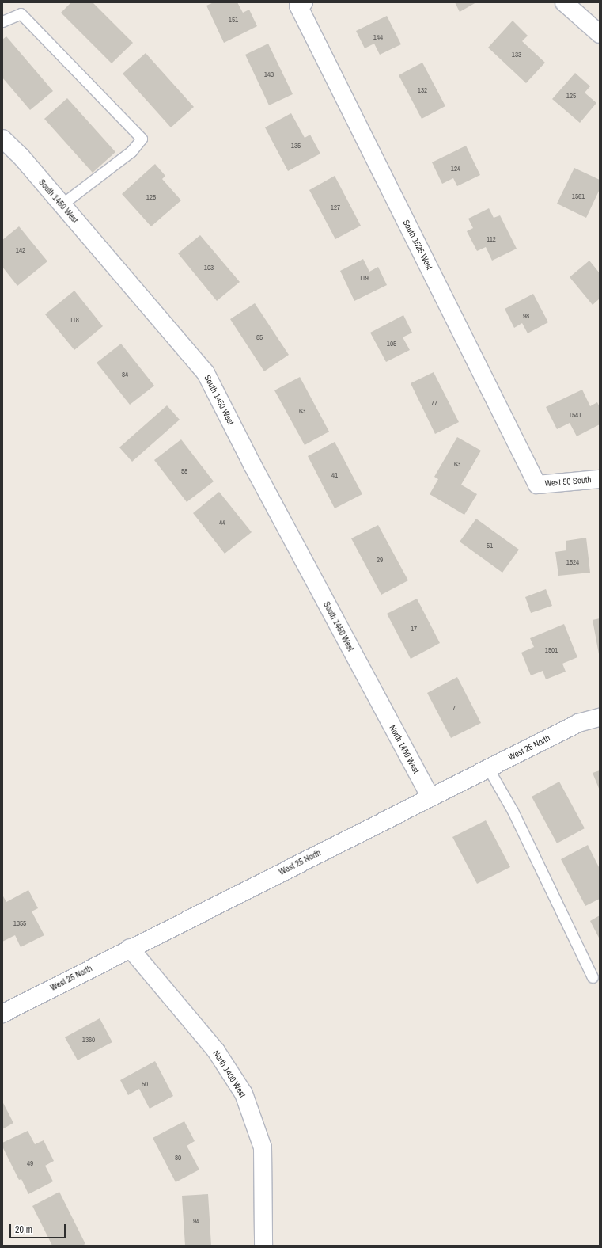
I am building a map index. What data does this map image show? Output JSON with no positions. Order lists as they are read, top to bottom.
{
  "streets": {
    "street": [
      "South 1450 West",
      "South 1525 West",
      "West 50 South",
      "West 25 North",
      "North 1450 West",
      "North 1400 West"
    ]
  },
  "crossings": [
    ["South 1450 West", "North 1450 West"],
    ["South 1525 West", "West 50 South"],
    ["West 25 North", "North 1450 West"],
    ["West 25 North", "North 1400 West"]
  ],
  "house_numbers": [
    "151",
    "144",
    "133",
    "143",
    "132",
    "125",
    "135",
    "124",
    "1561",
    "125",
    "127",
    "112",
    "142",
    "103",
    "119",
    "98",
    "118",
    "85",
    "105",
    "84",
    "77",
    "63",
    "1541",
    "63",
    "58",
    "41",
    "44",
    "51",
    "29",
    "1524",
    "17",
    "1501",
    "7",
    "1355",
    "1360",
    "50",
    "80",
    "49",
    "94"
  ],
  "scale_bar": "20 m"
}
